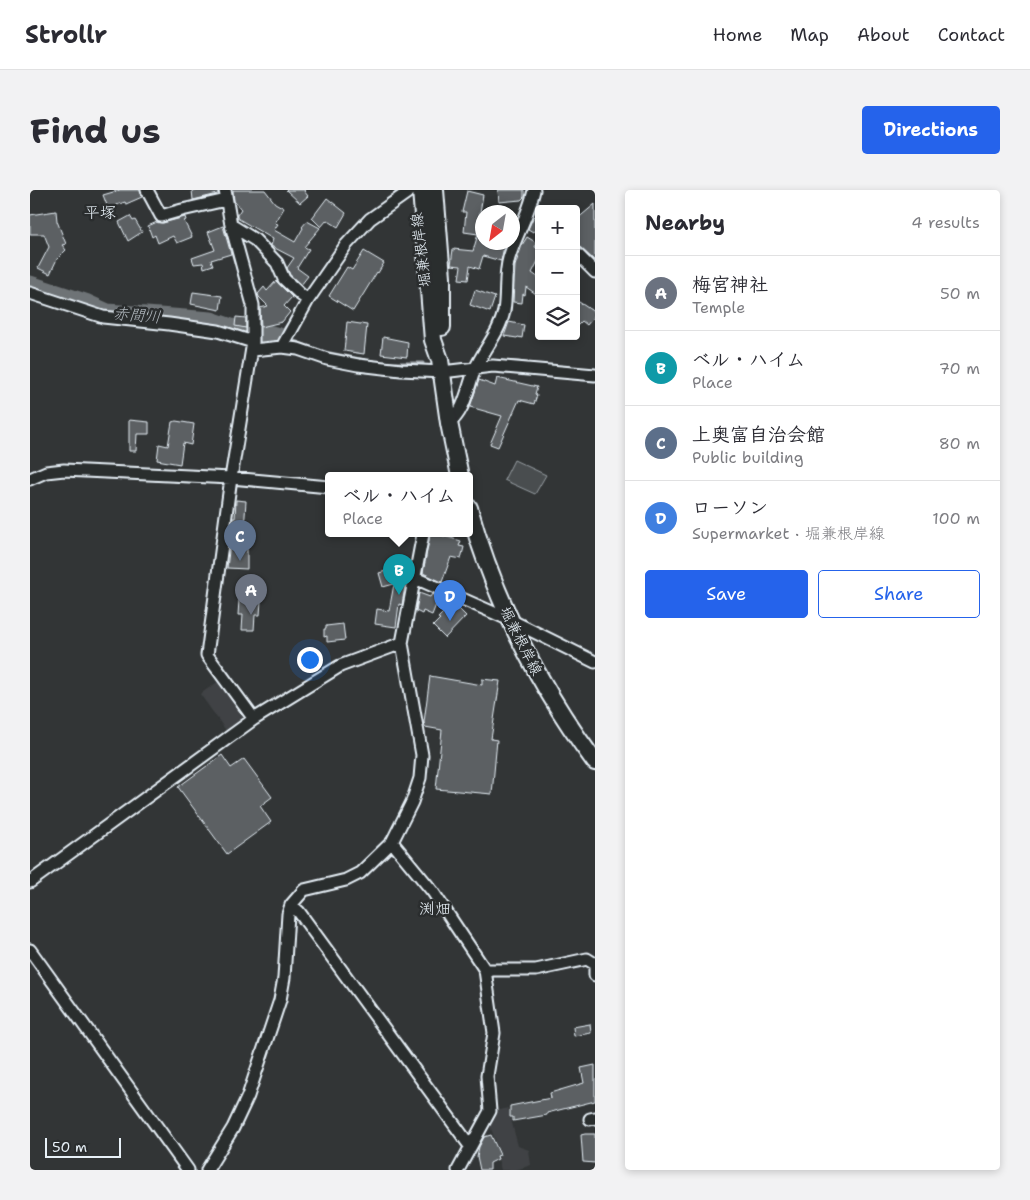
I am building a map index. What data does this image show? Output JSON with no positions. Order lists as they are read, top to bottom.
{
  "streets": {
    "main road": ["堀兼根岸線"]
  },
  "districts": ["平塚", "渕畑"],
  "water": ["赤間川"],
  "scale_bar": "50 m",
  "north": "bottom left",
  "page": {
    "header": "Strollr",
    "nav": [
      "Home",
      "Map",
      "About",
      "Contact"
    ],
    "buttons": [
      "Directions",
      ["Save", "Share"]
    ],
    "title": "Find us",
    "heading": ["Nearby", "4 results"],
    "map_buttons": ["+", "−"],
    "list": [
      {
        "mark": "A",
        "name": "梅宮神社",
        "note": "Temple",
        "value": "50 m"
      },
      {
        "mark": "B",
        "name": "ベル・ハイム",
        "note": "Place",
        "value": "70 m"
      },
      {
        "mark": "C",
        "name": "上奥富自治会館",
        "note": "Public building",
        "value": "80 m"
      },
      {
        "mark": "D",
        "name": "ローソン",
        "note": "Supermarket · 堀兼根岸線",
        "value": "100 m"
      }
    ],
    "popup": ["ベル・ハイム", "Place"],
    "pins": [
      "C",
      "B",
      "A",
      "D"
    ],
    "scale": "50 m"
  }
}
